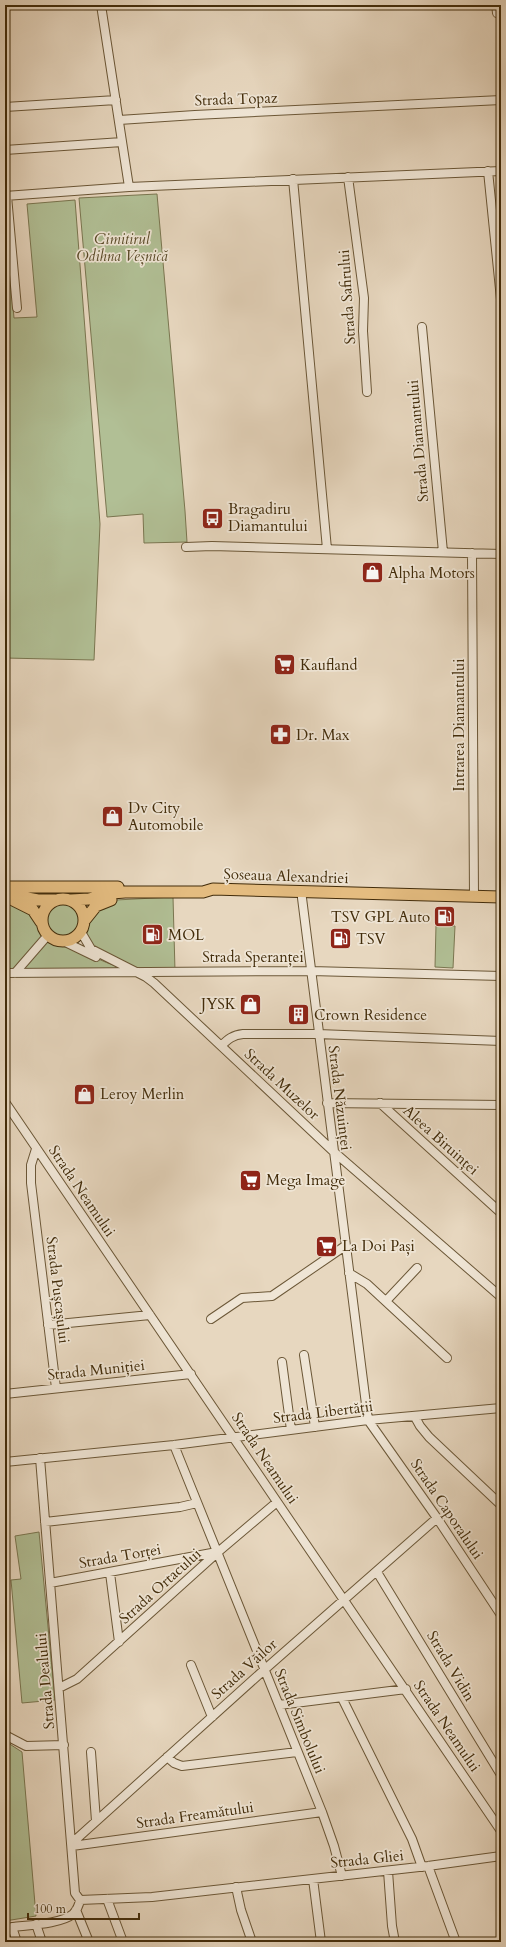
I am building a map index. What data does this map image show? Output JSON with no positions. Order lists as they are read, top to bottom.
{
  "streets": {
    "main road": ["Șoseaua Alexandriei"],
    "street": [
      "Strada Topaz",
      "Strada Safirului",
      "Strada Diamantului",
      "Intrarea Diamantului",
      "Strada Speranței",
      "Strada Muzelor",
      "Strada Năzuinței",
      "Aleea Biruinței",
      "Strada Neamului",
      "Strada Pușcașului",
      "Strada Muniției",
      "Strada Libertății",
      "Strada Caporalului",
      "Strada Torței",
      "Strada Ortacului",
      "Strada Vidin",
      "Strada Văilor",
      "Strada Dealului",
      "Strada Simbolului",
      "Strada Freamătului",
      "Strada Gliei"
    ]
  },
  "crossings": [
    ["Intrarea Diamantului", "Șoseaua Alexandriei"],
    ["Șoseaua Alexandriei", "Strada Năzuinței"],
    ["Strada Speranței", "Strada Muzelor"],
    ["Strada Speranței", "Strada Năzuinței"],
    ["Strada Muzelor", "Strada Năzuinței"],
    ["Strada Năzuinței", "Strada Libertății"],
    ["Strada Năzuinței", "Strada Caporalului"],
    ["Strada Neamului", "Strada Pușcașului"],
    ["Strada Neamului", "Strada Muniției"],
    ["Strada Neamului", "Strada Libertății"],
    ["Strada Neamului", "Strada Ortacului"],
    ["Strada Neamului", "Strada Văilor"],
    ["Strada Pușcașului", "Strada Muniției"],
    ["Strada Libertății", "Strada Caporalului"],
    ["Strada Libertății", "Strada Dealului"],
    ["Strada Libertății", "Strada Simbolului"],
    ["Strada Caporalului", "Strada Văilor"],
    ["Strada Torței", "Strada Ortacului"],
    ["Strada Torței", "Strada Dealului"],
    ["Strada Torței", "Strada Simbolului"],
    ["Strada Ortacului", "Strada Dealului"],
    ["Strada Ortacului", "Strada Simbolului"],
    ["Strada Vidin", "Strada Văilor"],
    ["Strada Văilor", "Strada Dealului"],
    ["Strada Văilor", "Strada Simbolului"],
    ["Strada Văilor", "Strada Freamătului"],
    ["Strada Dealului", "Strada Freamătului"],
    ["Strada Dealului", "Strada Gliei"],
    ["Strada Simbolului", "Strada Freamătului"],
    ["Strada Simbolului", "Strada Gliei"]
  ],
  "parks": ["Cimitirul Odihna Veșnică"],
  "places": {
    "bus stop": ["Bragadiru Diamantului"],
    "shop": [
      "Alpha Motors",
      "Dv City Automobile",
      "JYSK",
      "Leroy Merlin"
    ],
    "supermarket": ["Kaufland", "Mega Image", "La Doi Pași"],
    "pharmacy": ["Dr. Max"],
    "fuel station": ["TSV GPL Auto", "MOL", "TSV"],
    "building": ["Crown Residence"]
  },
  "scale_bar": "100 m"
}
